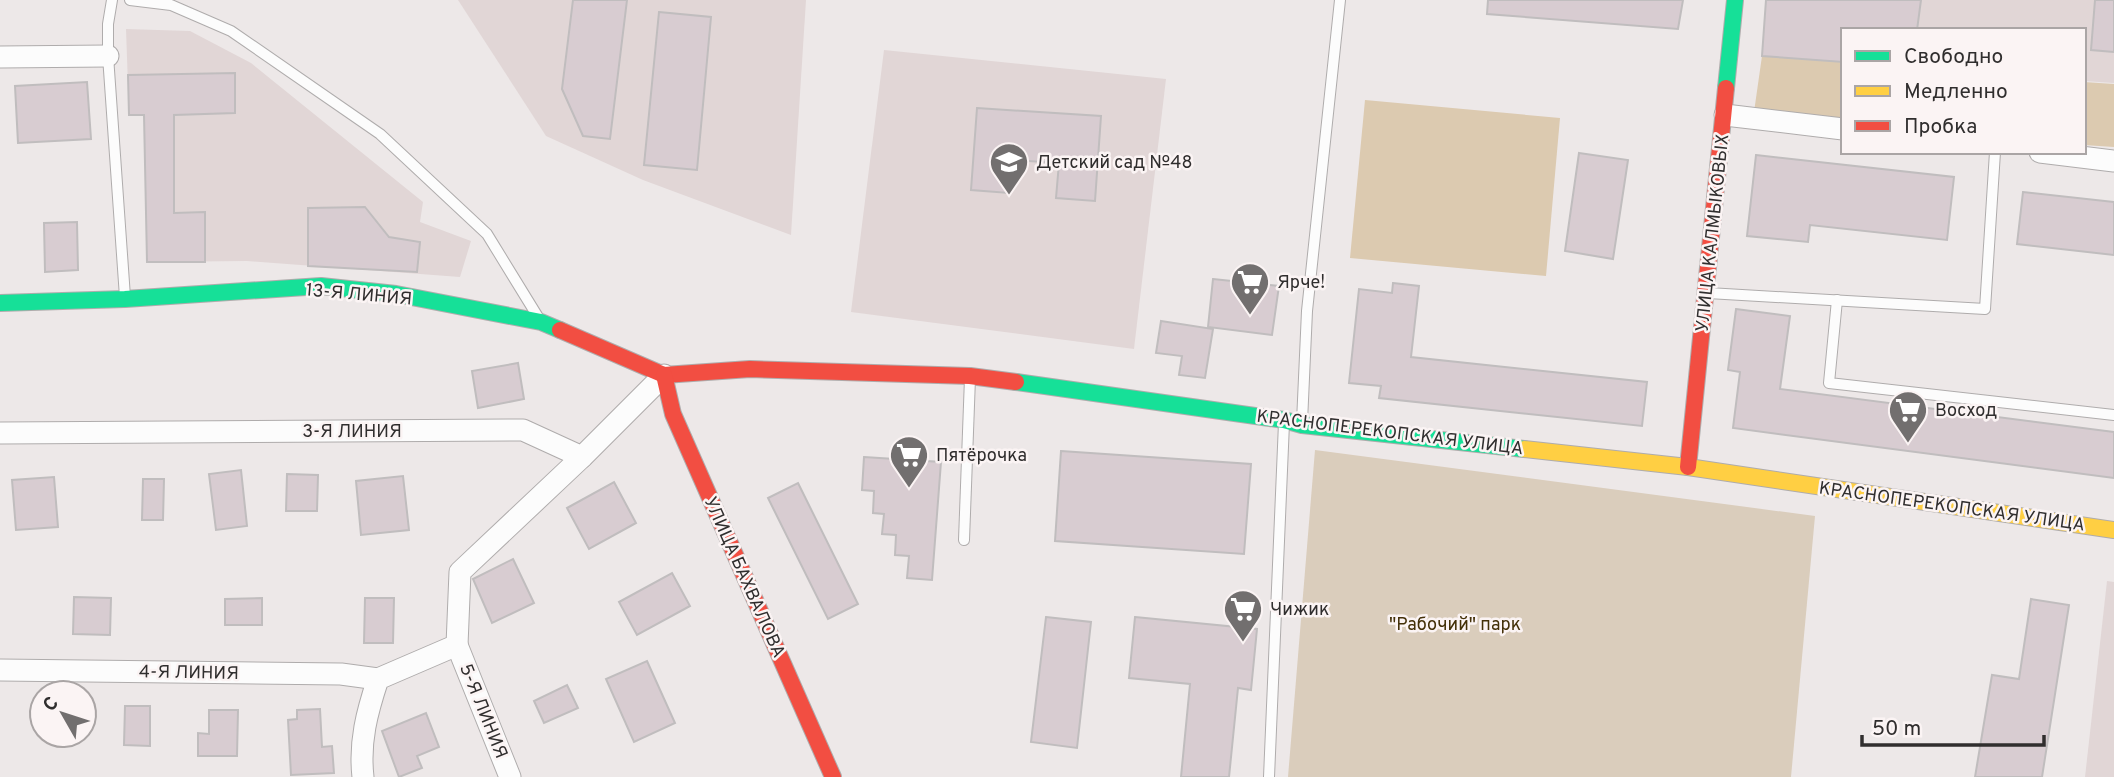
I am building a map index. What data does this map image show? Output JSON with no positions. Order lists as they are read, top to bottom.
{
  "streets": {
    "street": [
      "УЛИЦА КАЛМЫКОВЫХ",
      "13-Я ЛИНИЯ",
      "3-Я ЛИНИЯ",
      "КРАСНОПЕРЕКОПСКАЯ УЛИЦА",
      "УЛИЦА БАХВАЛОВА",
      "4-Я ЛИНИЯ",
      "5-Я ЛИНИЯ"
    ]
  },
  "crossings": [
    ["УЛИЦА КАЛМЫКОВЫХ", "КРАСНОПЕРЕКОПСКАЯ УЛИЦА"],
    ["13-Я ЛИНИЯ", "КРАСНОПЕРЕКОПСКАЯ УЛИЦА"],
    ["13-Я ЛИНИЯ", "УЛИЦА БАХВАЛОВА"],
    ["КРАСНОПЕРЕКОПСКАЯ УЛИЦА", "УЛИЦА БАХВАЛОВА"]
  ],
  "parks": ["\"Рабочий\" парк"],
  "places": {
    "school or university": ["Детский сад №48"],
    "supermarket": [
      "Ярче!",
      "Восход",
      "Пятёрочка",
      "Чижик"
    ]
  },
  "legend": ["Свободно", "Медленно", "Пробка"],
  "scale_bar": "50 m",
  "north": "top left"
}
